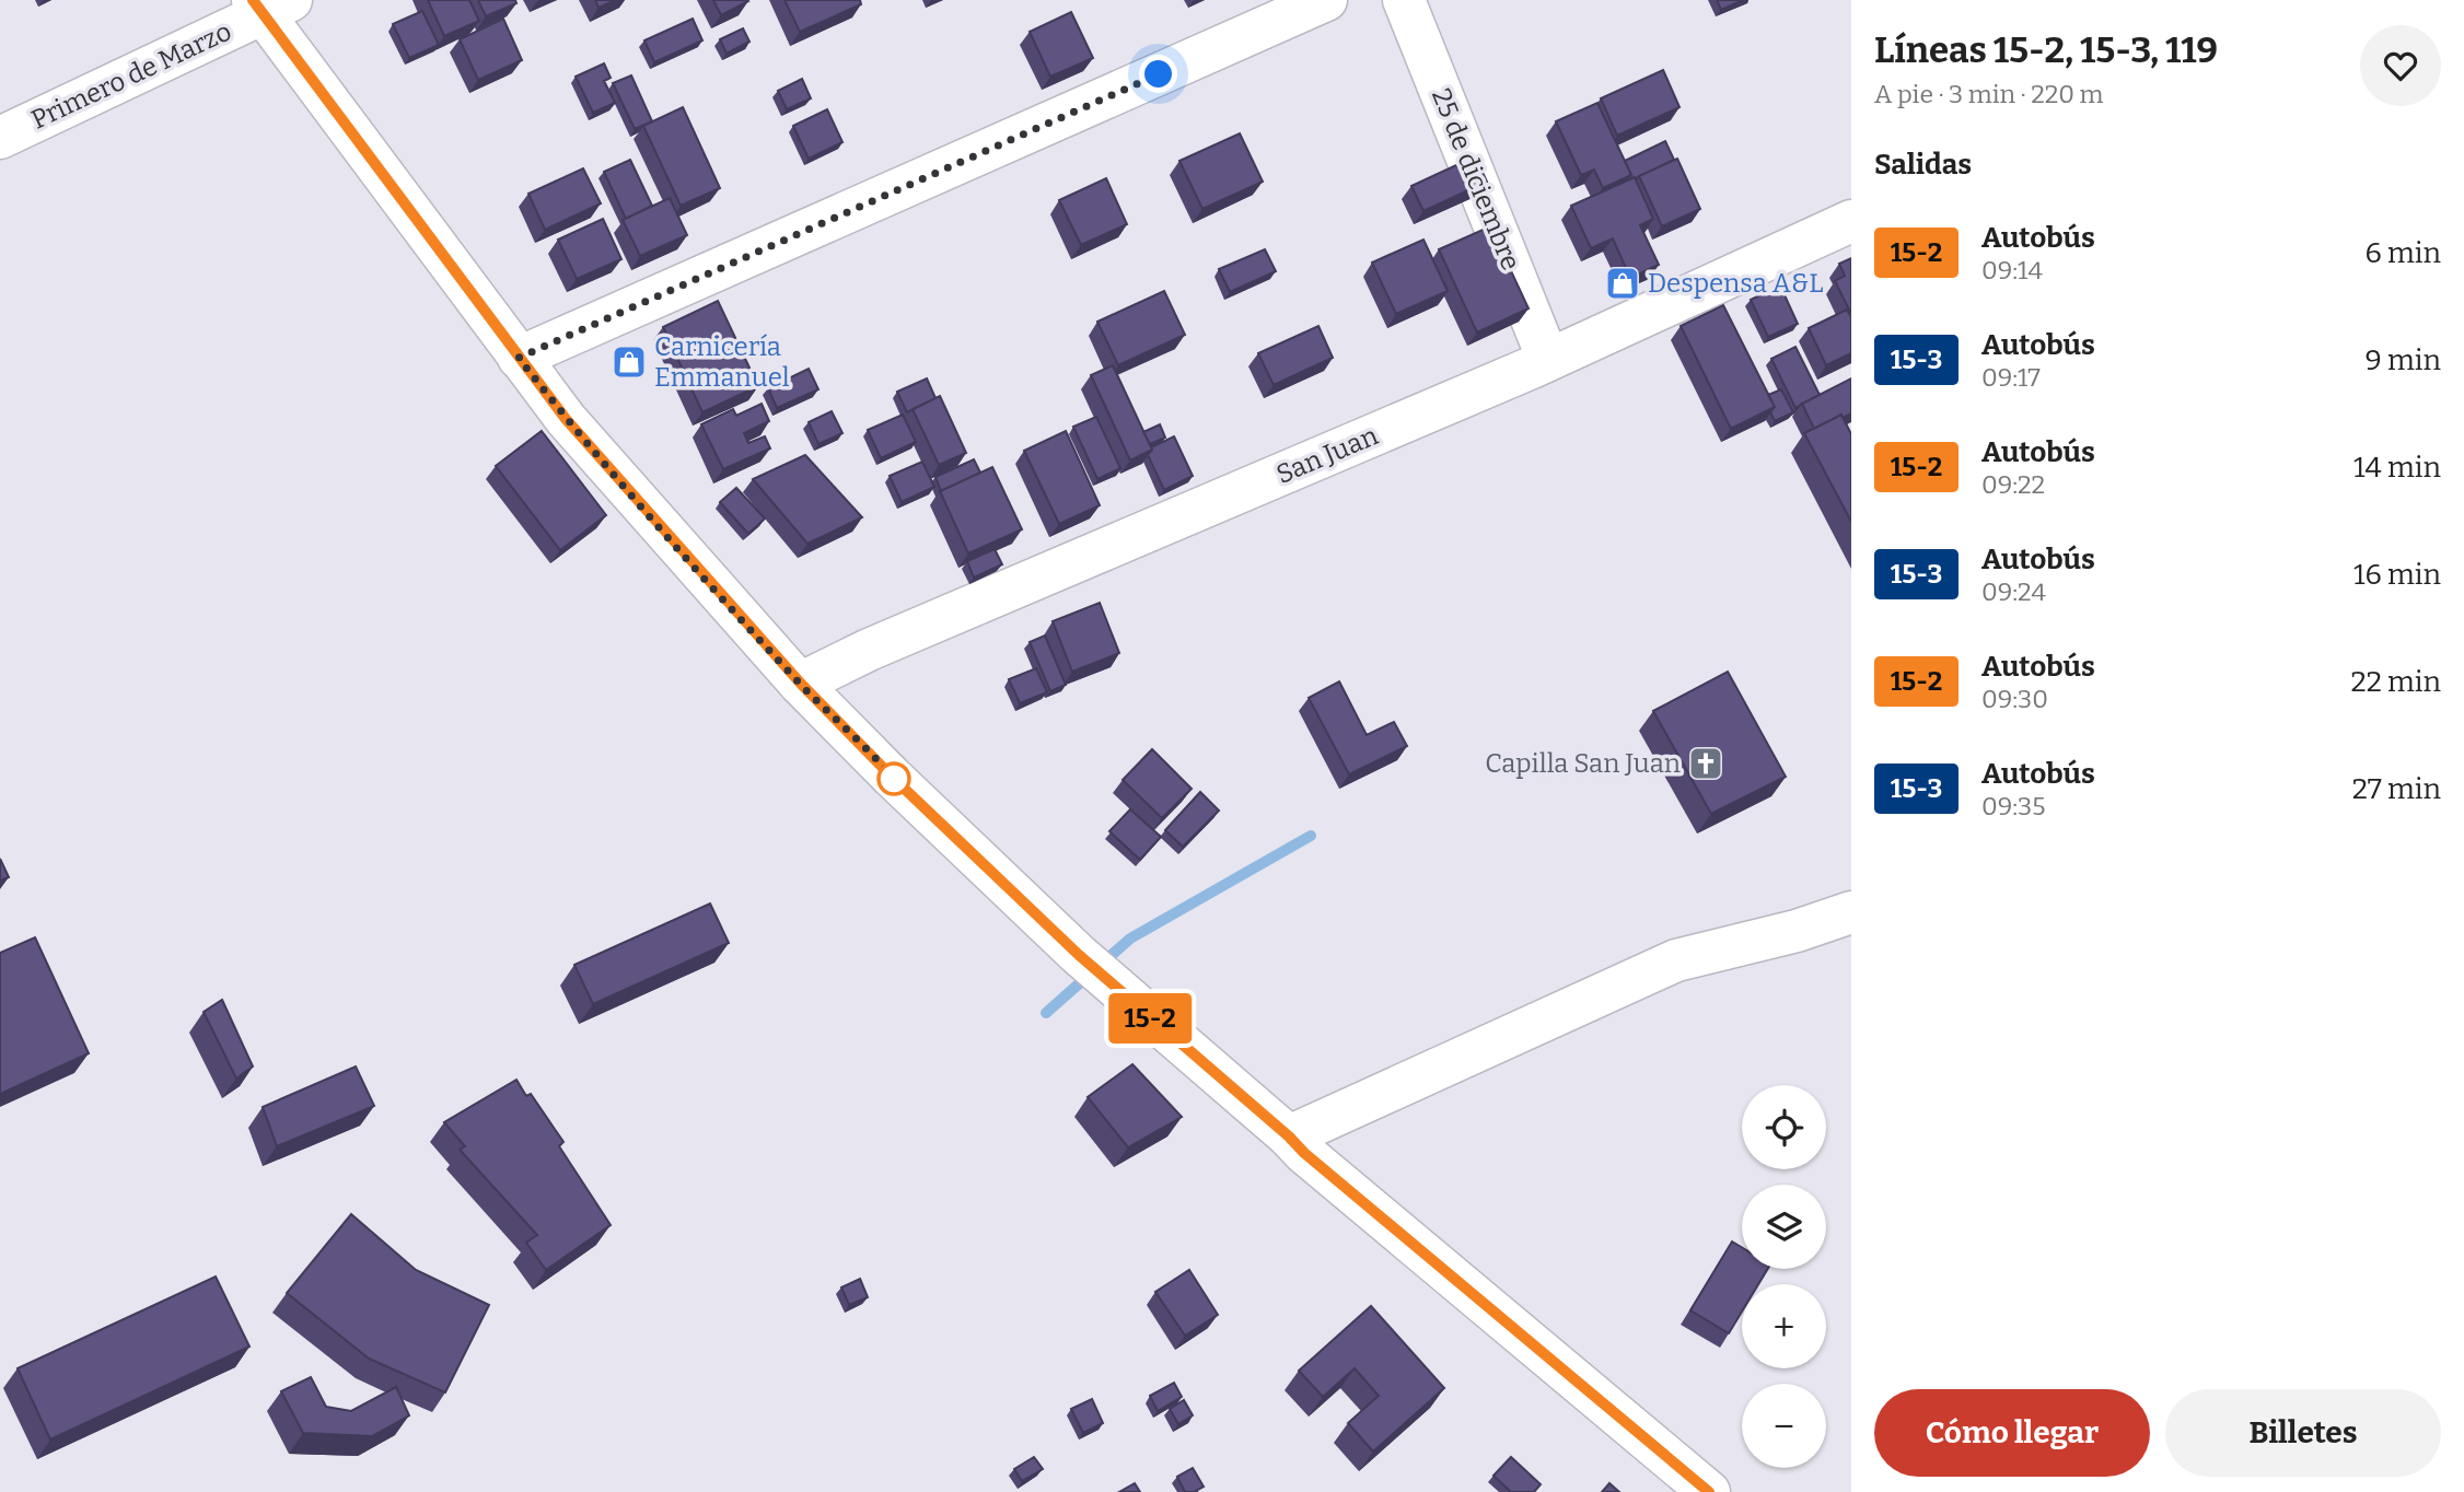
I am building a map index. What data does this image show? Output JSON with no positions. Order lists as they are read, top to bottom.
{
  "streets": {
    "street": ["Primero de Marzo", "25 de diciembre", "San Juan"]
  },
  "crossings": [
    ["25 de diciembre", "San Juan"]
  ],
  "places": {
    "shop": ["Despensa A&L", "Carnicería Emmanuel"],
    "church": ["Capilla San Juan"]
  },
  "lines": ["bus line 15-2"],
  "page": {
    "on_map": "15-2",
    "heading": [
      ["Líneas 15-2, 15-3, 119", "A pie · 3 min · 220 m"],
      "Salidas"
    ],
    "list": [
      {
        "mark": "15-2",
        "name": "Autobús",
        "note": "09:14",
        "value": "6 min"
      },
      {
        "mark": "15-3",
        "name": "Autobús",
        "note": "09:17",
        "value": "9 min"
      },
      {
        "mark": "15-2",
        "name": "Autobús",
        "note": "09:22",
        "value": "14 min"
      },
      {
        "mark": "15-3",
        "name": "Autobús",
        "note": "09:24",
        "value": "16 min"
      },
      {
        "mark": "15-2",
        "name": "Autobús",
        "note": "09:30",
        "value": "22 min"
      },
      {
        "mark": "15-3",
        "name": "Autobús",
        "note": "09:35",
        "value": "27 min"
      }
    ],
    "map_buttons": ["+", "−"],
    "buttons": ["Cómo llegar", "Billetes"]
  }
}
